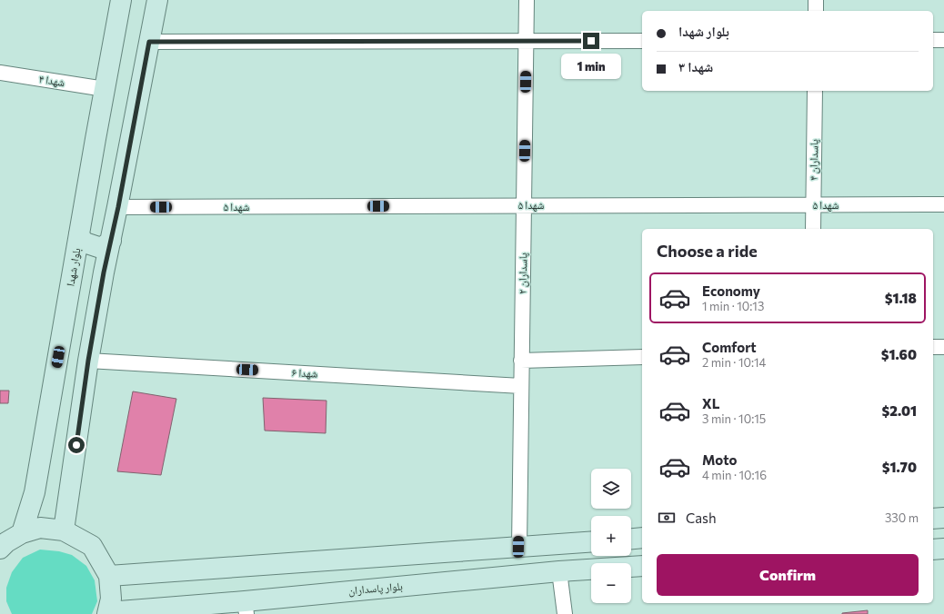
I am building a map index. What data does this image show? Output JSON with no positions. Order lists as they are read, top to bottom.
{
  "streets": {
    "main road": ["بلوار شهدا", "بلوار پاسداران"],
    "street": [
      "شهدا ۴",
      "پاسداران ۴",
      "شهدا ۵",
      "پاسداران ۲",
      "شهدا ۶"
    ]
  },
  "crossings": [
    ["شهدا ۴", "بلوار شهدا"],
    ["پاسداران ۴", "شهدا ۵"],
    ["شهدا ۵", "پاسداران ۲"],
    ["پاسداران ۲", "شهدا ۶"]
  ],
  "page": {
    "banner": ["بلوار شهدا", "شهدا ۳"],
    "bubble": "1 min",
    "heading": "Choose a ride",
    "list": [
      {
        "name": "Economy",
        "note": "1 min · 10:13",
        "value": "$1.18"
      },
      {
        "name": "Comfort",
        "note": "2 min · 10:14",
        "value": "$1.60"
      },
      {
        "name": "XL",
        "note": "3 min · 10:15",
        "value": "$2.01"
      },
      {
        "name": "Moto",
        "note": "4 min · 10:16",
        "value": "$1.70"
      }
    ],
    "map_buttons": ["+", "−"],
    "pay": ["Cash", "330 m"],
    "buttons": "Confirm"
  }
}
